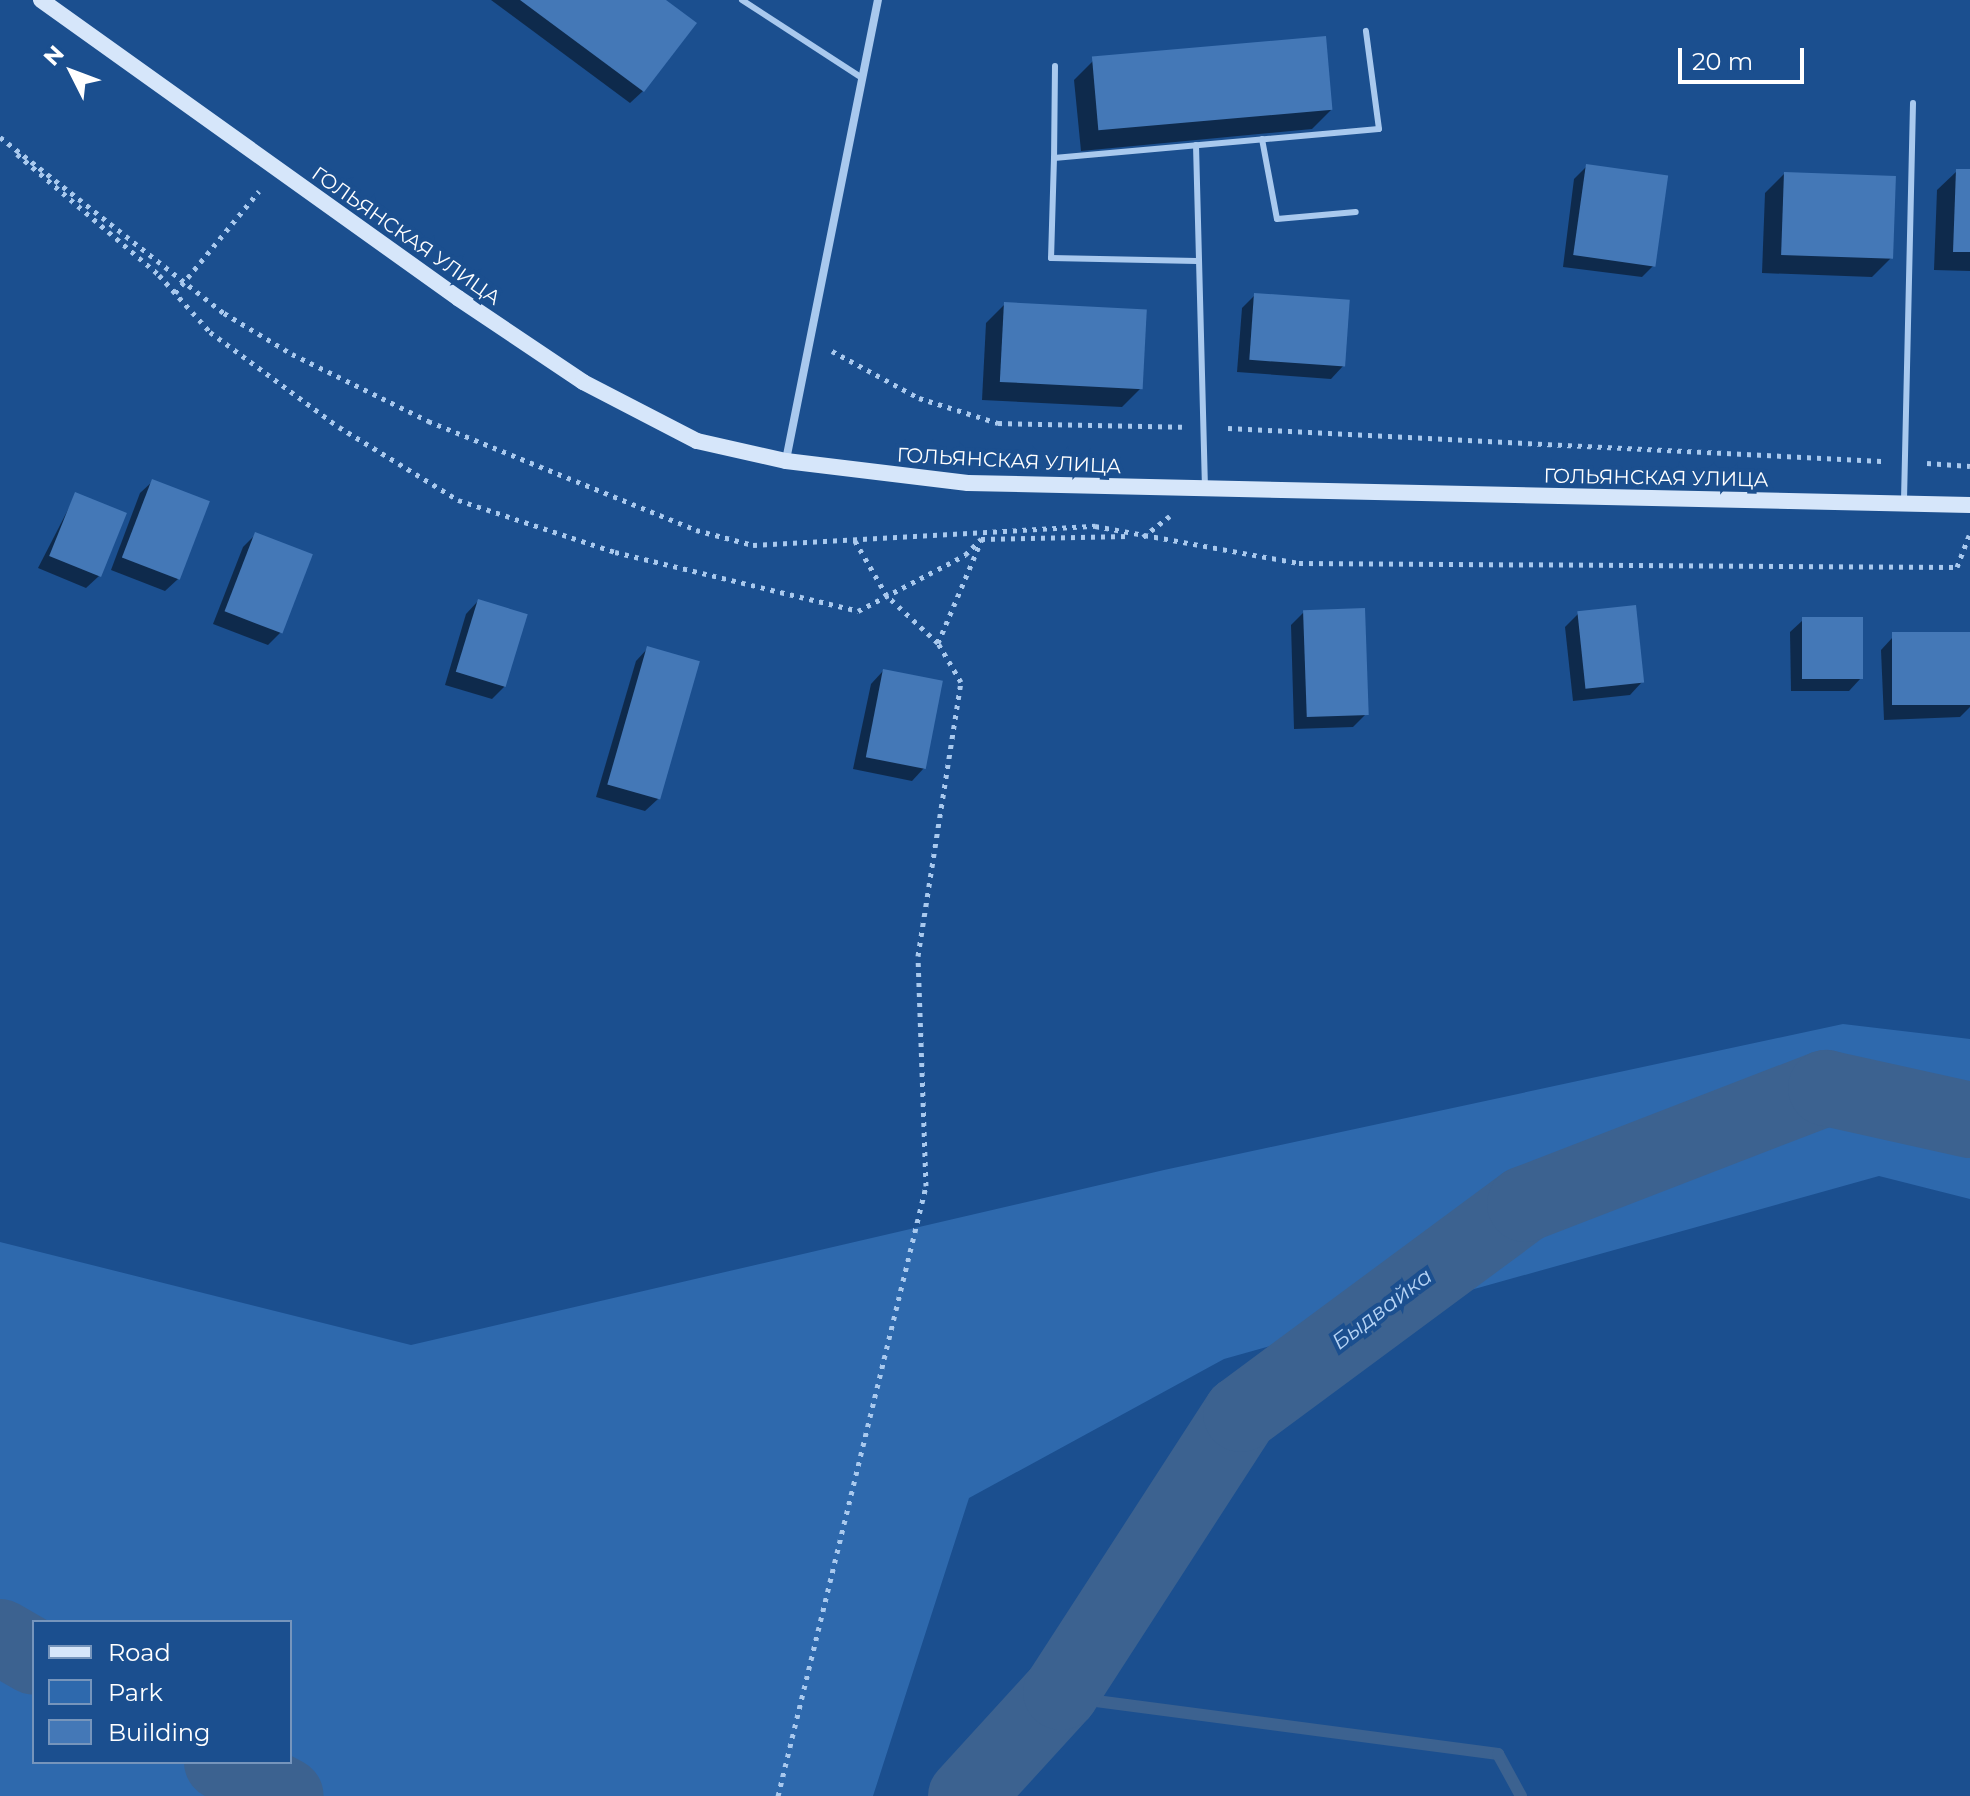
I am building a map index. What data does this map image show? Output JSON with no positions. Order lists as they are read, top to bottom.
{
  "streets": {
    "main road": ["ГОЛЬЯНСКАЯ УЛИЦА"]
  },
  "water": ["Быдвайка"],
  "legend": ["Road", "Park", "Building"],
  "scale_bar": "20 m",
  "north": "top left"
}
